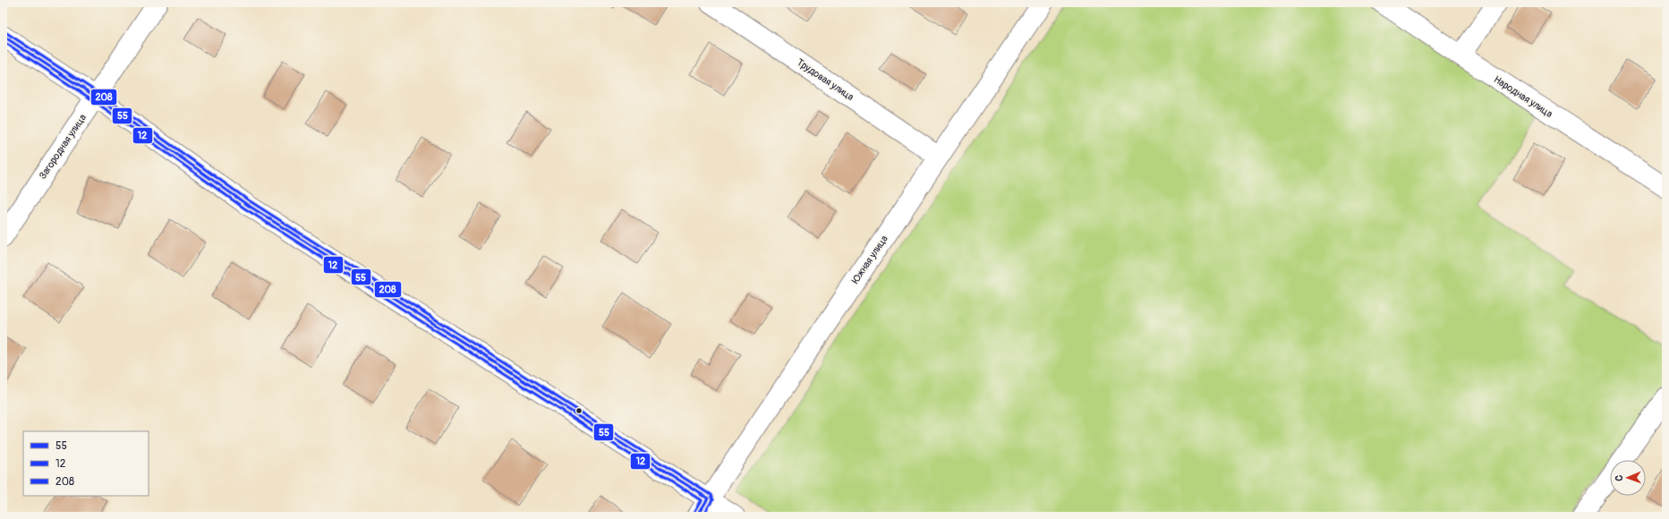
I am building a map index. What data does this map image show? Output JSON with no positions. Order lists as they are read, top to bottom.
{
  "streets": {
    "street": [
      "Трудовая улица",
      "Народная улица",
      "Загородная улица",
      "Южная улица"
    ]
  },
  "crossings": [
    ["Трудовая улица", "Южная улица"]
  ],
  "lines": ["transit line 208", "transit line 55", "transit line 12"],
  "legend": ["55", "12", "208"],
  "north": "left"
}
